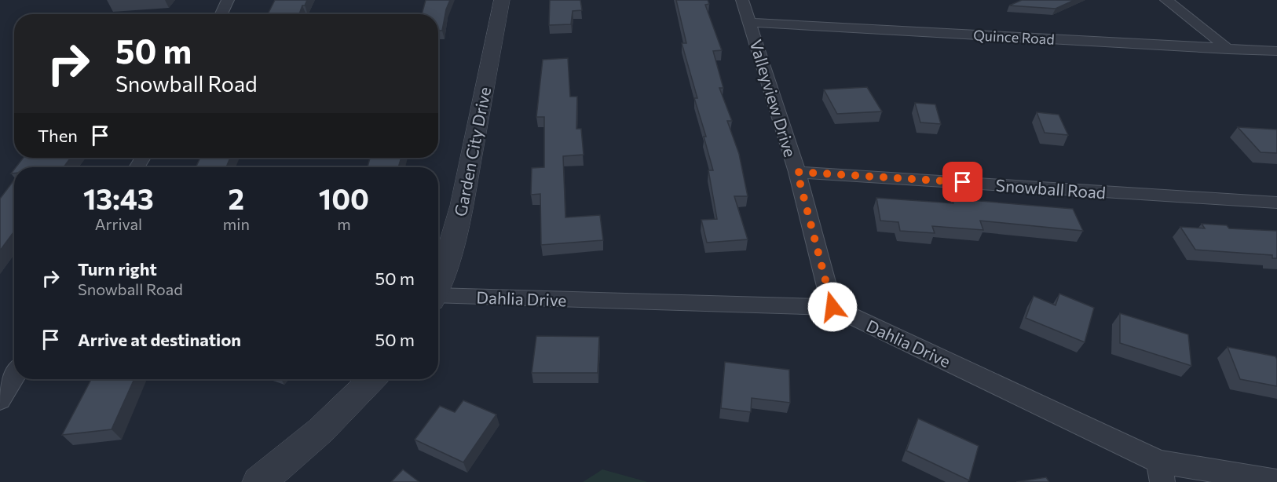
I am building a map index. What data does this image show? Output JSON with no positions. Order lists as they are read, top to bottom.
{
  "streets": {
    "street": [
      "Quince Road",
      "Valleyview Drive",
      "Garden City Drive",
      "Snowball Road",
      "Dahlia Drive"
    ]
  },
  "crossings": [
    ["Quince Road", "Valleyview Drive"],
    ["Valleyview Drive", "Snowball Road"],
    ["Valleyview Drive", "Dahlia Drive"]
  ],
  "page": {
    "turn": ["50 m", "Snowball Road"],
    "then": "Then",
    "eta": [
      "13:43",
      "Arrival",
      "2",
      "min",
      "100",
      "m"
    ],
    "list": [
      {
        "name": "Turn right",
        "note": "Snowball Road",
        "value": "50 m"
      },
      {
        "name": "Arrive at destination",
        "value": "50 m"
      }
    ]
  }
}
